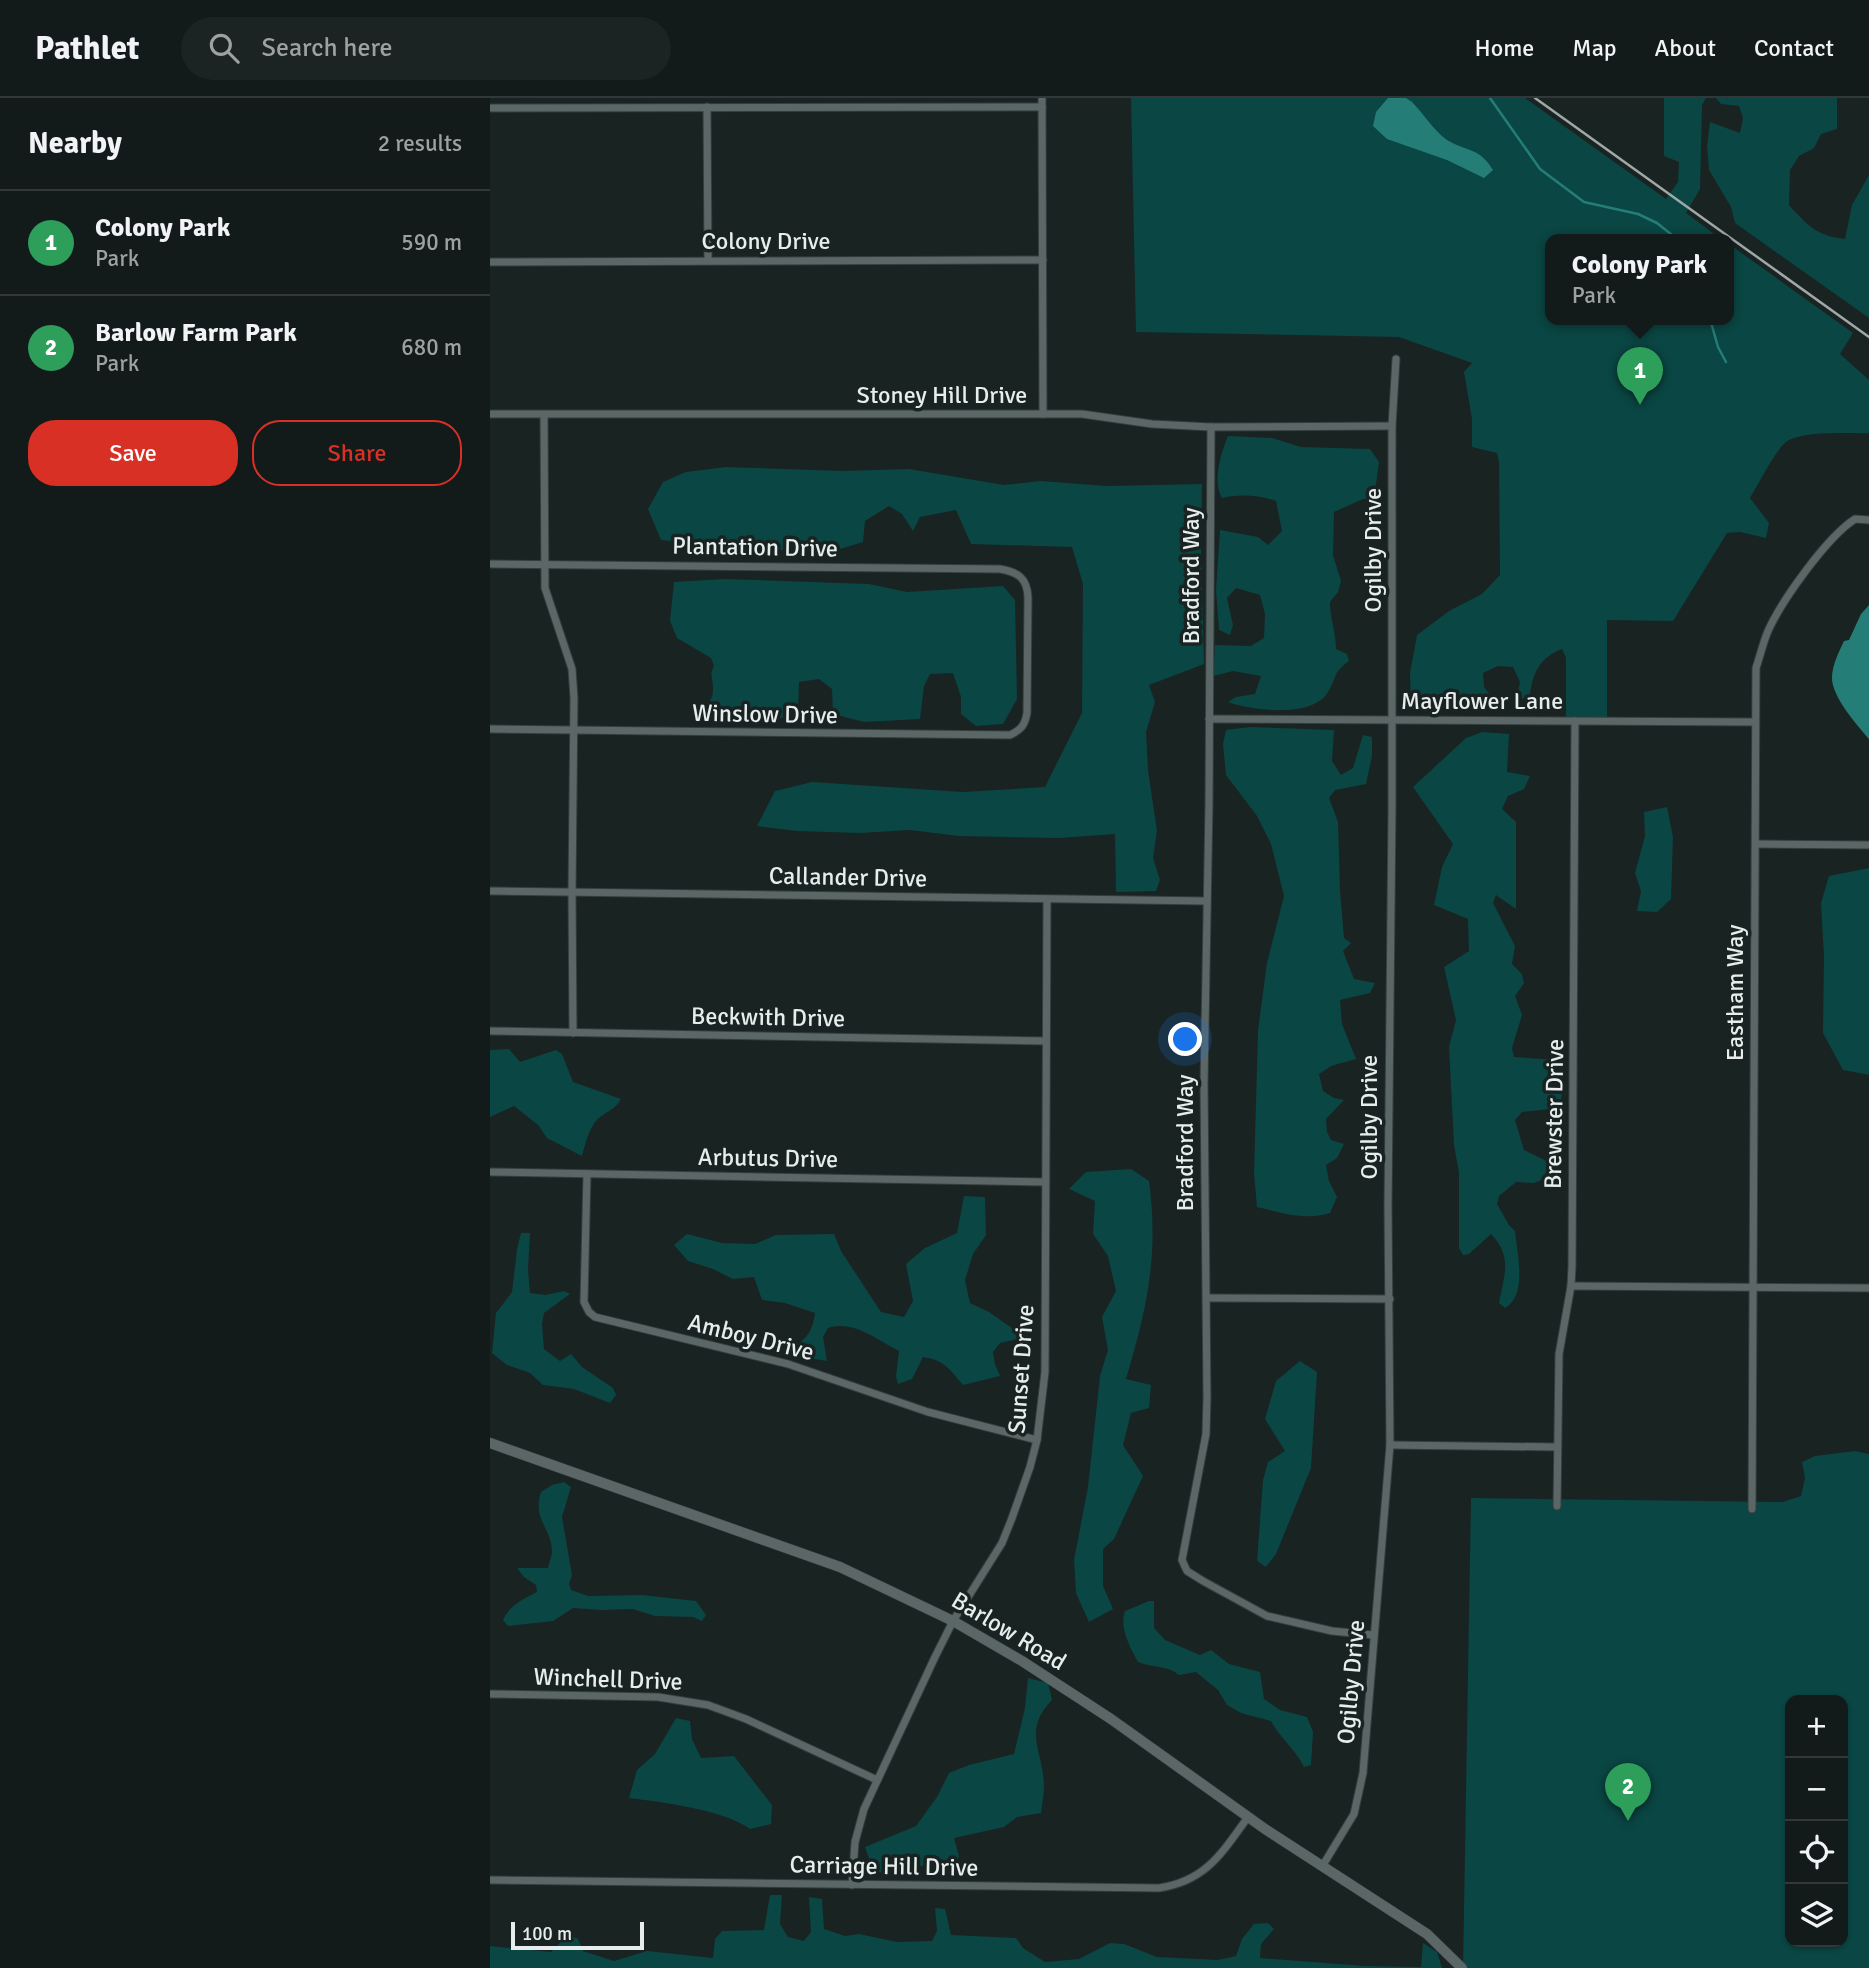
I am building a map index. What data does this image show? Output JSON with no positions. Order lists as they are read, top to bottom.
{
  "streets": {
    "street": [
      "Colony Drive",
      "Stoney Hill Drive",
      "Plantation Drive",
      "Ogilby Drive",
      "Bradford Way",
      "Mayflower Lane",
      "Winslow Drive",
      "Callander Drive",
      "Eastham Way",
      "Beckwith Drive",
      "Brewster Drive",
      "Arbutus Drive",
      "Amboy Drive",
      "Sunset Drive",
      "Barlow Road",
      "Winchell Drive",
      "Carriage Hill Drive"
    ]
  },
  "crossings": [
    ["Stoney Hill Drive", "Ogilby Drive"],
    ["Stoney Hill Drive", "Bradford Way"],
    ["Plantation Drive", "Winslow Drive"],
    ["Ogilby Drive", "Bradford Way"],
    ["Ogilby Drive", "Mayflower Lane"],
    ["Ogilby Drive", "Barlow Road"],
    ["Bradford Way", "Mayflower Lane"],
    ["Bradford Way", "Callander Drive"],
    ["Mayflower Lane", "Eastham Way"],
    ["Mayflower Lane", "Brewster Drive"],
    ["Callander Drive", "Sunset Drive"],
    ["Beckwith Drive", "Sunset Drive"],
    ["Arbutus Drive", "Amboy Drive"],
    ["Arbutus Drive", "Sunset Drive"],
    ["Amboy Drive", "Sunset Drive"],
    ["Sunset Drive", "Barlow Road"],
    ["Sunset Drive", "Winchell Drive"],
    ["Sunset Drive", "Carriage Hill Drive"],
    ["Barlow Road", "Carriage Hill Drive"]
  ],
  "scale_bar": "100 m",
  "page": {
    "header": "Pathlet",
    "search": "Search here",
    "nav": [
      "Home",
      "Map",
      "About",
      "Contact"
    ],
    "heading": ["Nearby", "2 results"],
    "list": [
      {
        "mark": "1",
        "name": "Colony Park",
        "note": "Park",
        "value": "590 m"
      },
      {
        "mark": "2",
        "name": "Barlow Farm Park",
        "note": "Park",
        "value": "680 m"
      }
    ],
    "popup": ["Colony Park", "Park"],
    "pins": ["1", "2"],
    "buttons": ["Save", "Share"],
    "map_buttons": ["+", "−"],
    "scale": "100 m"
  }
}
